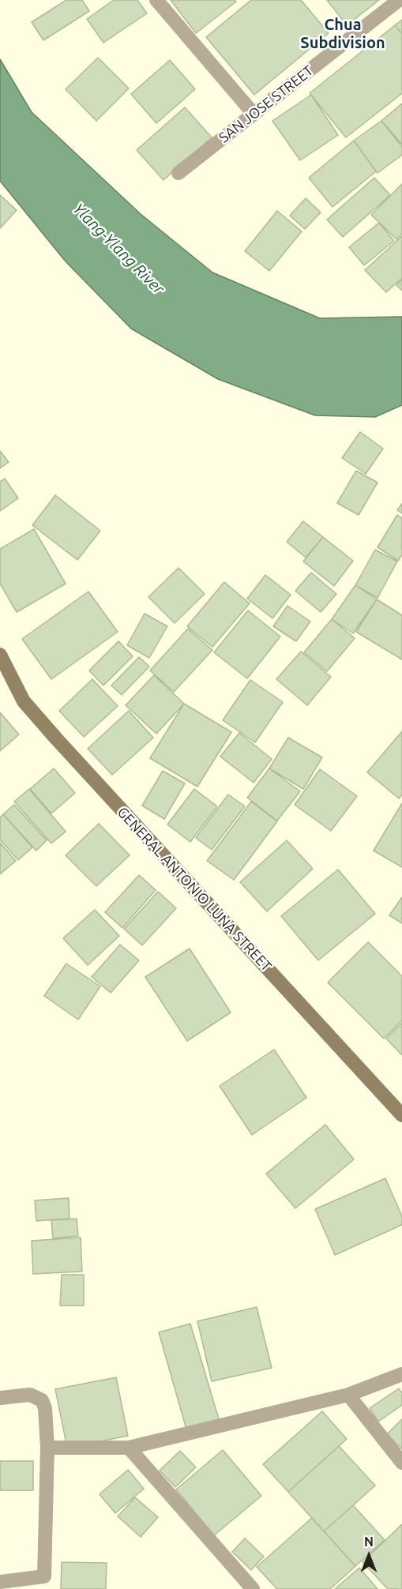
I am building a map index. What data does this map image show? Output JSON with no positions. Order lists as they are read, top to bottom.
{
  "streets": {
    "main road": ["GENERAL ANTONIO LUNA STREET"],
    "street": ["SAN JOSE STREET"]
  },
  "districts": ["Chua Subdivision"],
  "water": ["Ylang-Ylang River"],
  "north": "top"
}
